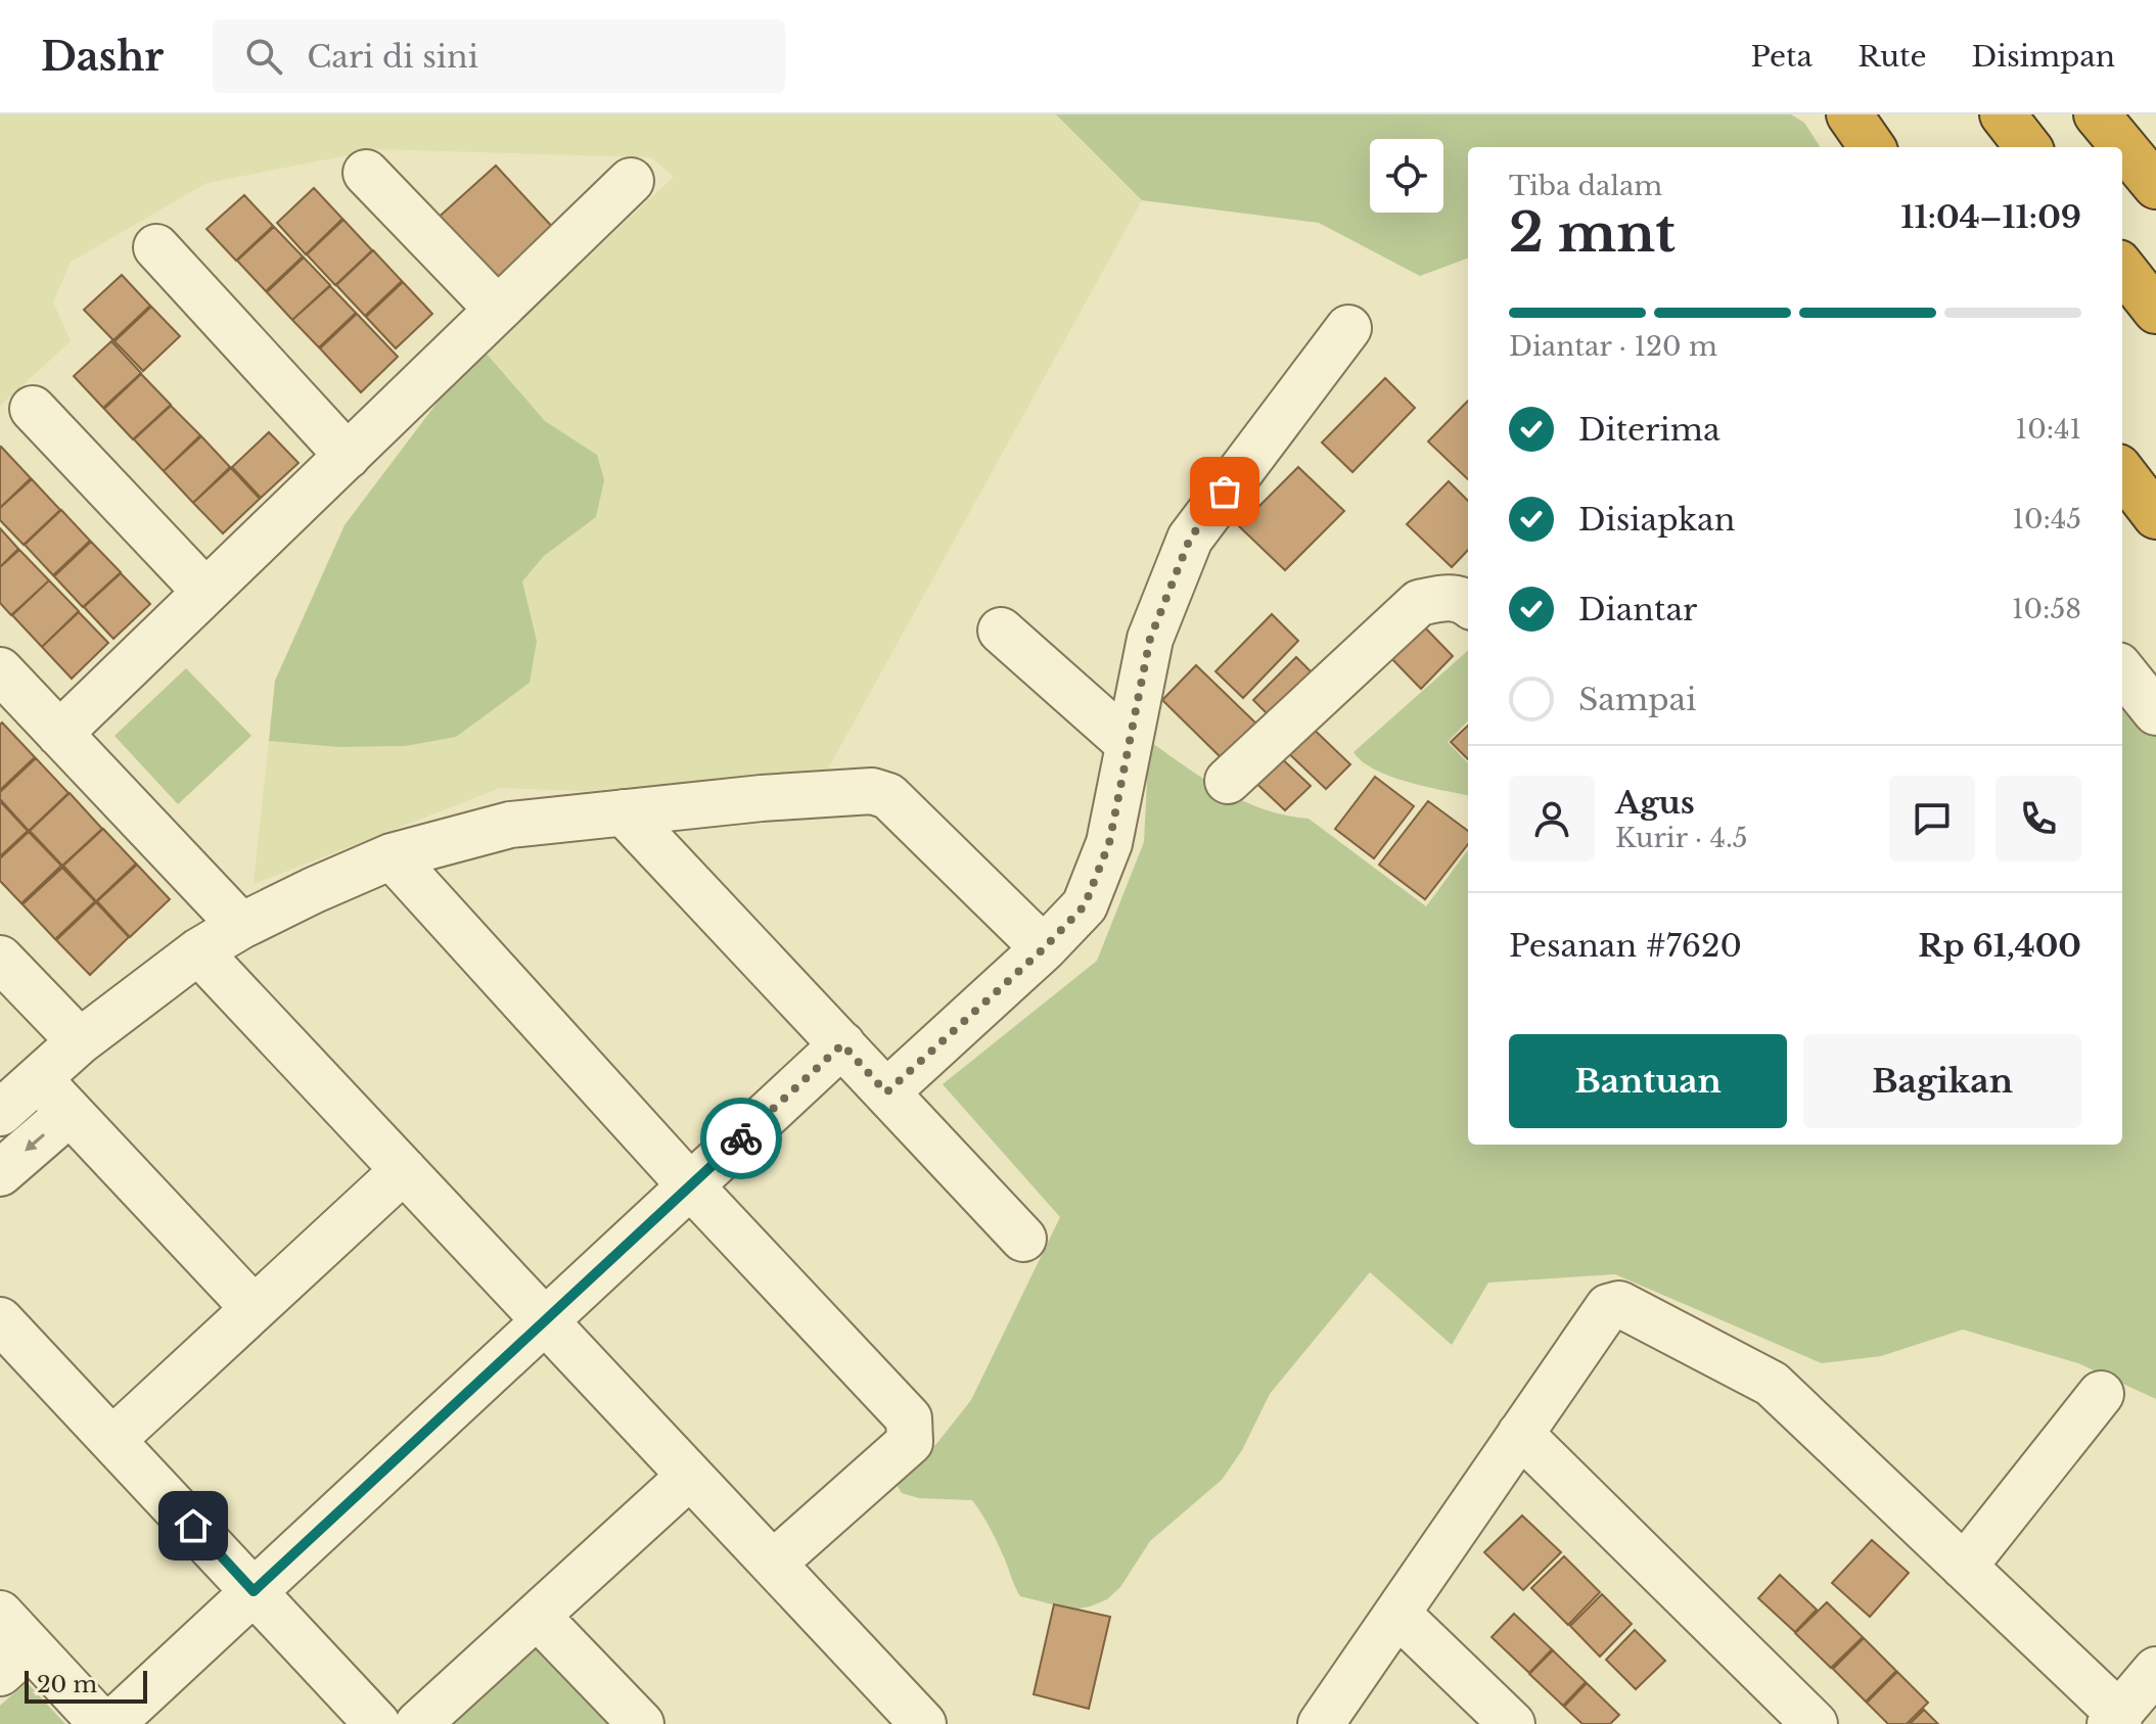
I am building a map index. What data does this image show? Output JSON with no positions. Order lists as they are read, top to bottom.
{
  "scale_bar": "20 m",
  "page": {
    "header": "Dashr",
    "search": "Cari di sini",
    "nav": ["Peta", "Rute", "Disimpan"],
    "heading": ["2 mnt", "Tiba dalam", "11:04–11:09"],
    "panel": [
      "Agus",
      "Kurir · 4.5",
      "Pesanan #7620",
      "Rp 61,400"
    ],
    "bar": "Diantar · 120 m",
    "list": [
      ["Diterima", "10:41"],
      ["Disiapkan", "10:45"],
      ["Diantar", "10:58"],
      "Sampai"
    ],
    "buttons": ["Bantuan", "Bagikan"],
    "scale": "20 m"
  }
}
